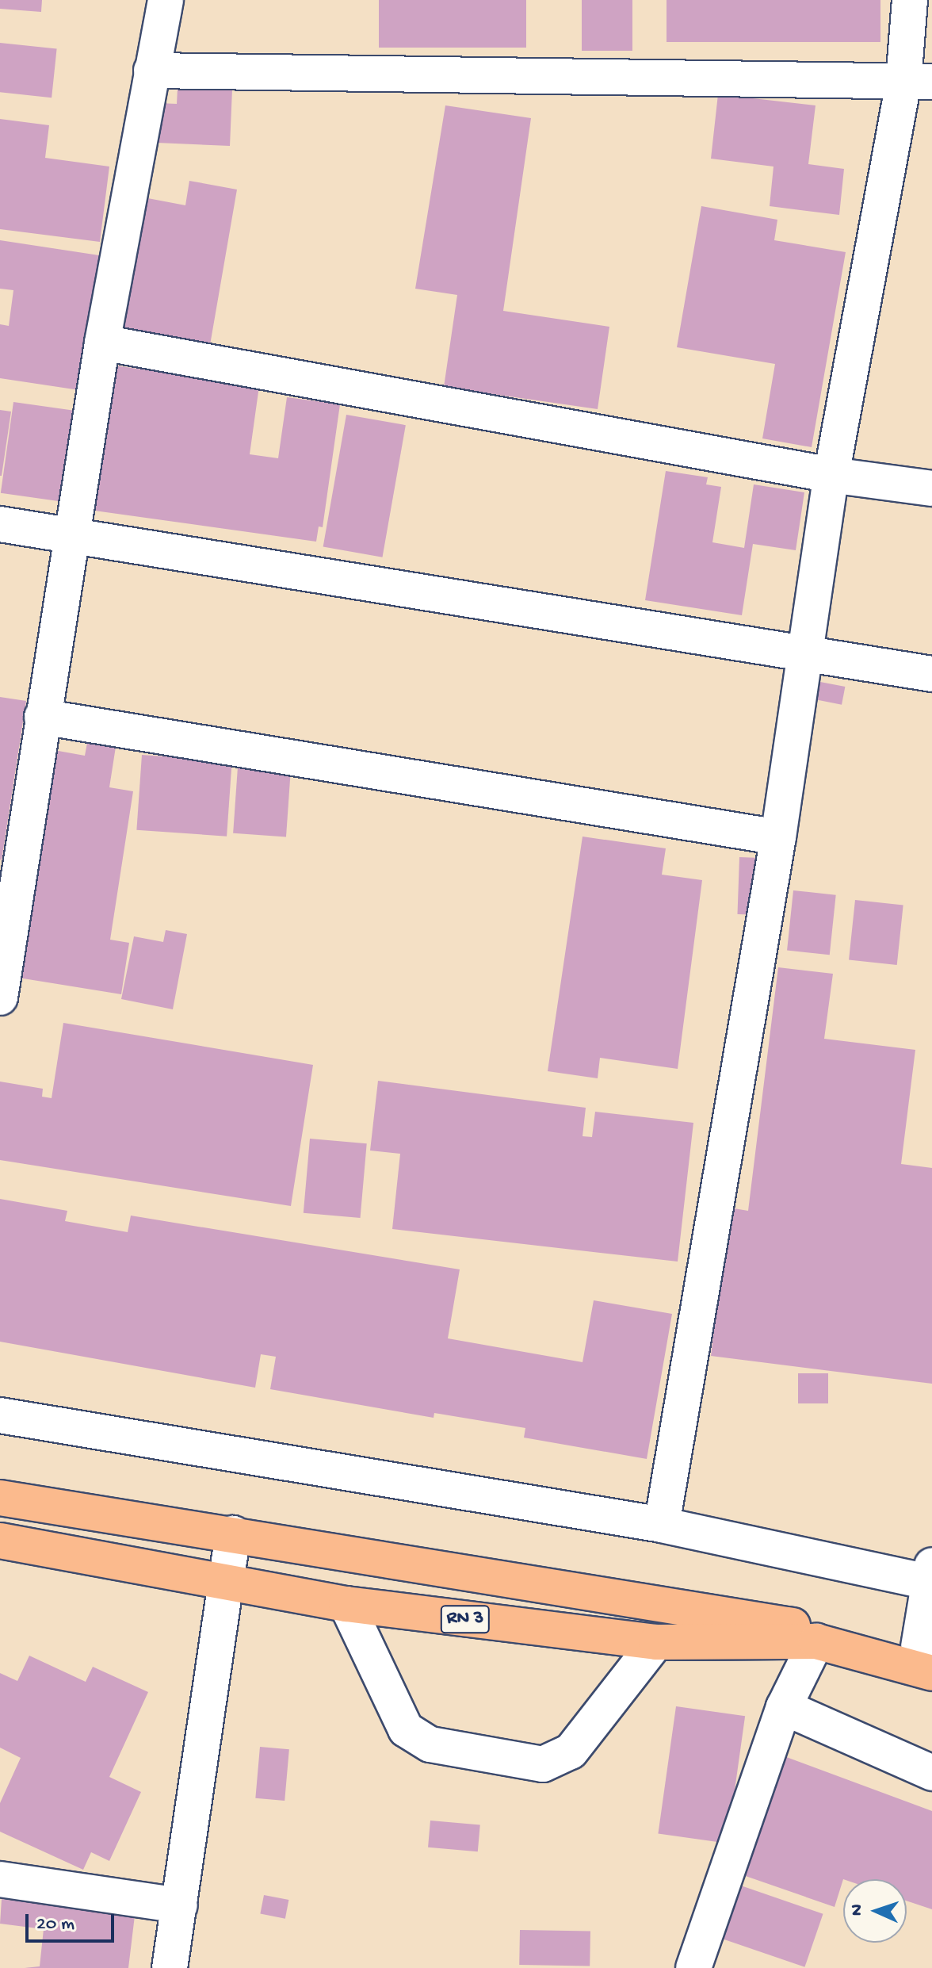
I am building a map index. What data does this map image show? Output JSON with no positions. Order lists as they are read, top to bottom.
{
  "streets": {
    "highway": ["RN 3"]
  },
  "scale_bar": "20 m",
  "north": "left"
}
